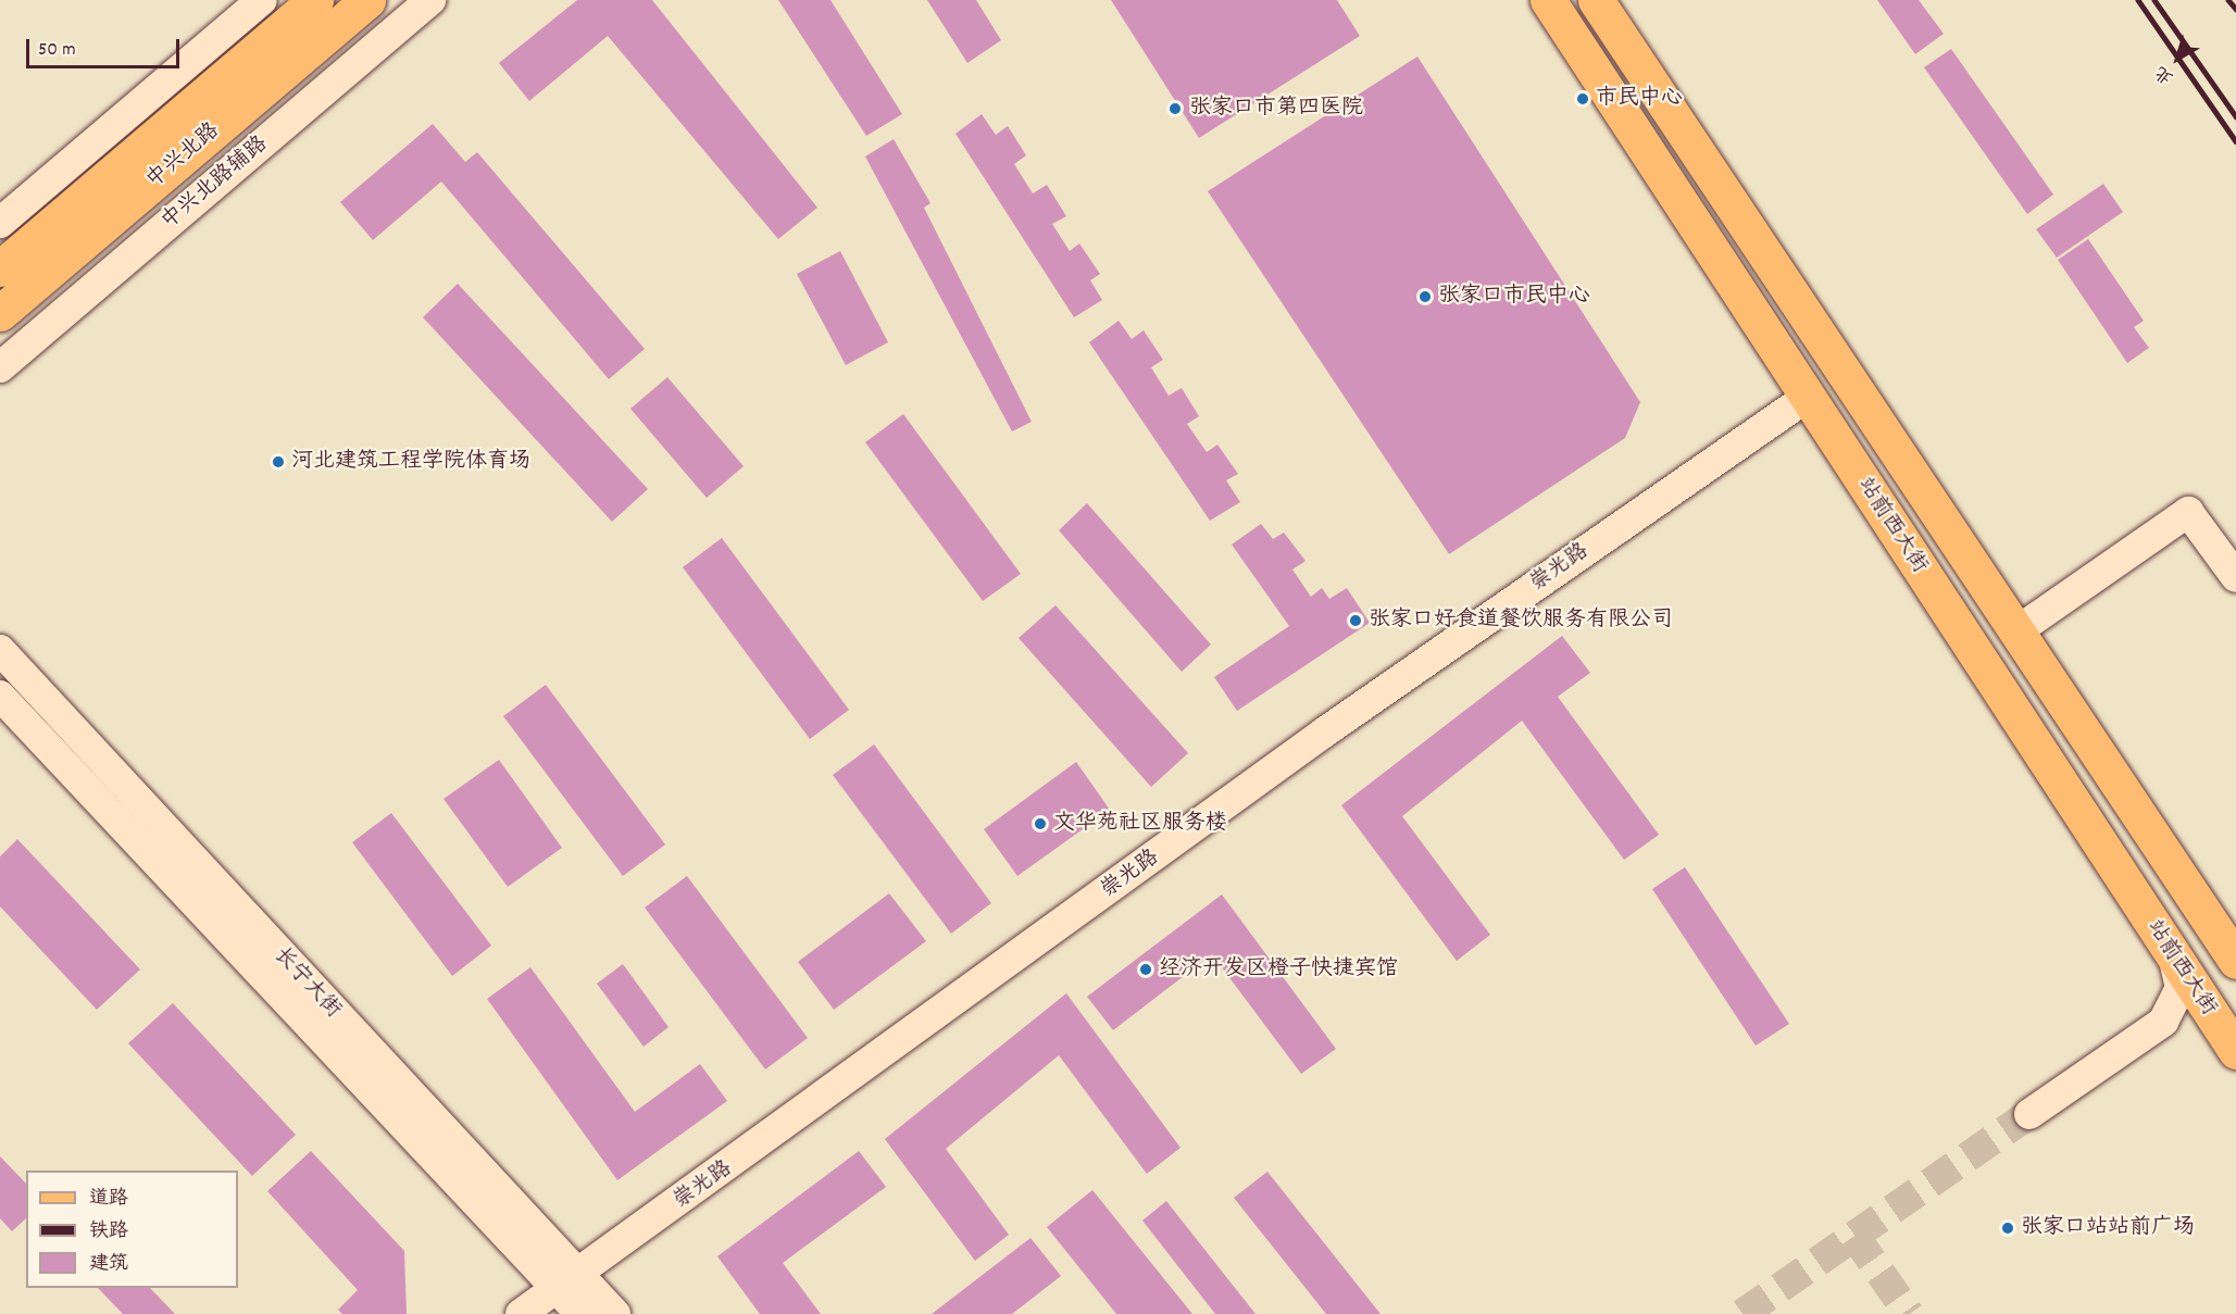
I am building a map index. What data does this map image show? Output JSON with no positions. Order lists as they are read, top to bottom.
{
  "streets": {
    "main road": ["中兴北路", "站前西大街"],
    "street": ["中兴北路辅路", "崇光路", "长宁大街"]
  },
  "crossings": [
    ["站前西大街", "崇光路"],
    ["崇光路", "长宁大街"]
  ],
  "places": [
    "市民中心",
    "张家口市第四医院",
    "张家口市民中心",
    "河北建筑工程学院体育场",
    "张家口好食道餐饮服务有限公司",
    "文华苑社区服务楼",
    "经济开发区橙子快捷宾馆",
    "张家口站站前广场"
  ],
  "legend": ["道路", "铁路", "建筑"],
  "scale_bar": "50 m",
  "north": "bottom left"
}
